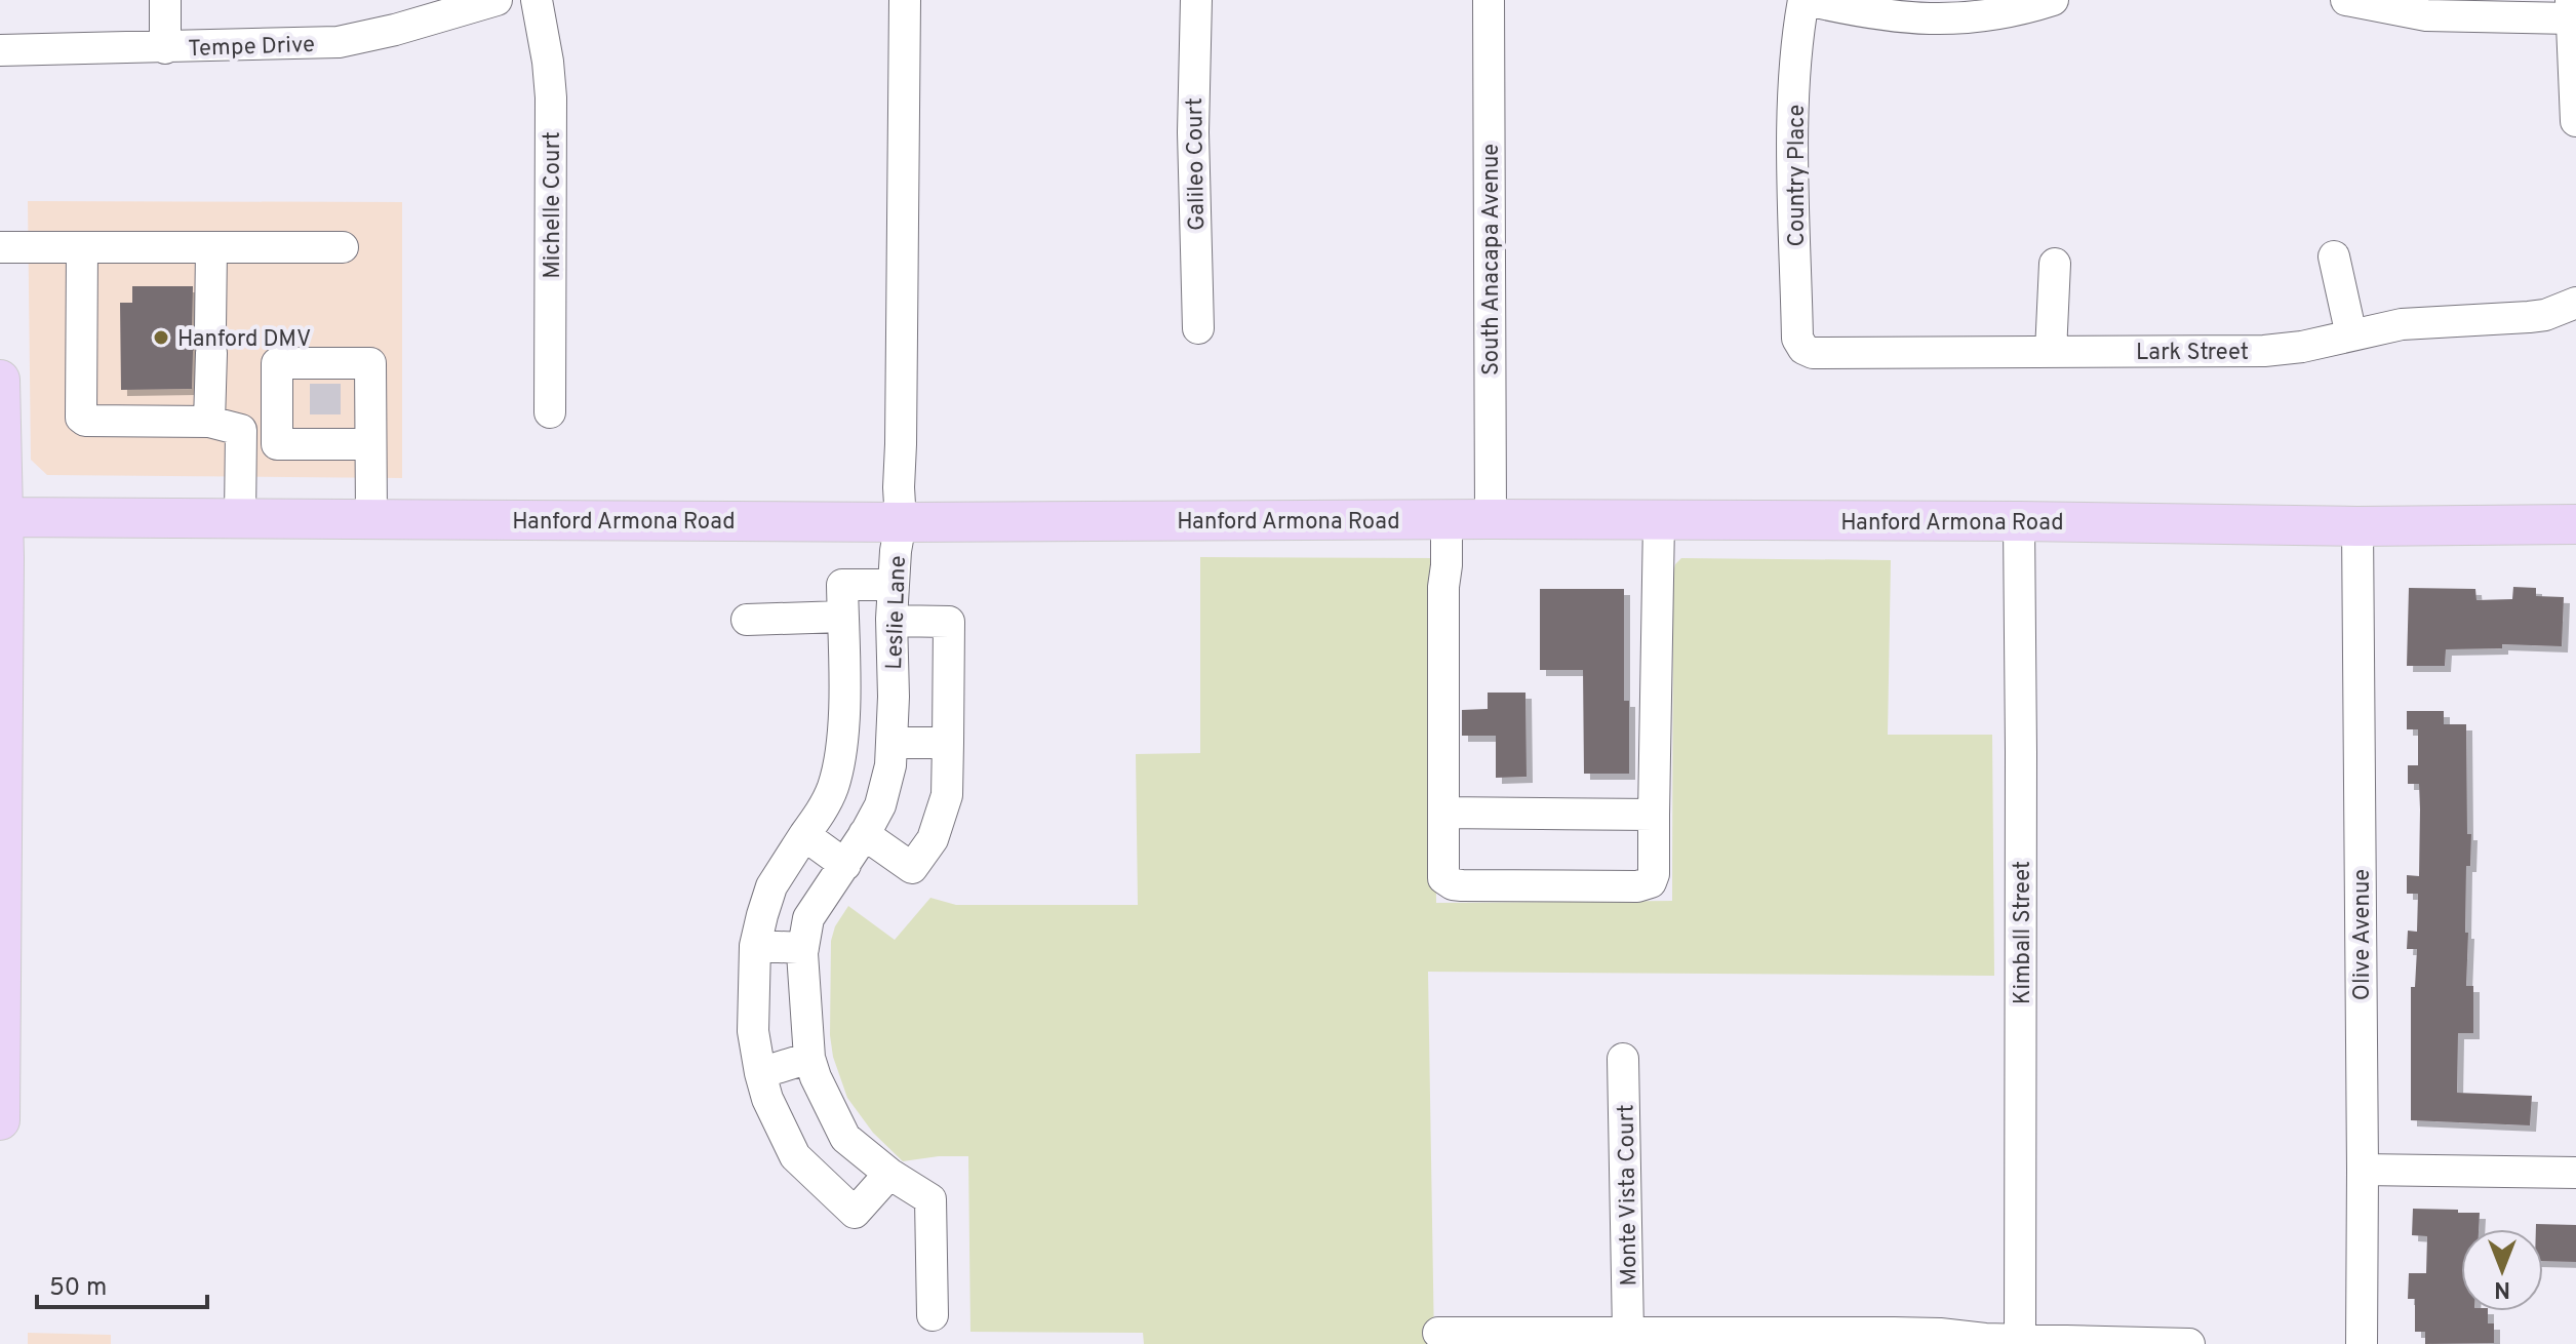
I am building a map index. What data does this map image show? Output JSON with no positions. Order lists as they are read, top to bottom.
{
  "streets": {
    "main road": ["Hanford Armona Road"],
    "street": [
      "Tempe Drive",
      "Galileo Court",
      "Country Place",
      "Michelle Court",
      "South Anacapa Avenue",
      "Lark Street",
      "Leslie Lane",
      "Kimball Street",
      "Olive Avenue",
      "Monte Vista Court"
    ]
  },
  "crossings": [
    ["Country Place", "Lark Street"],
    ["South Anacapa Avenue", "Hanford Armona Road"],
    ["Hanford Armona Road", "Leslie Lane"],
    ["Hanford Armona Road", "Kimball Street"],
    ["Hanford Armona Road", "Olive Avenue"]
  ],
  "places": ["Hanford DMV"],
  "scale_bar": "50 m",
  "north": "bottom"
}
